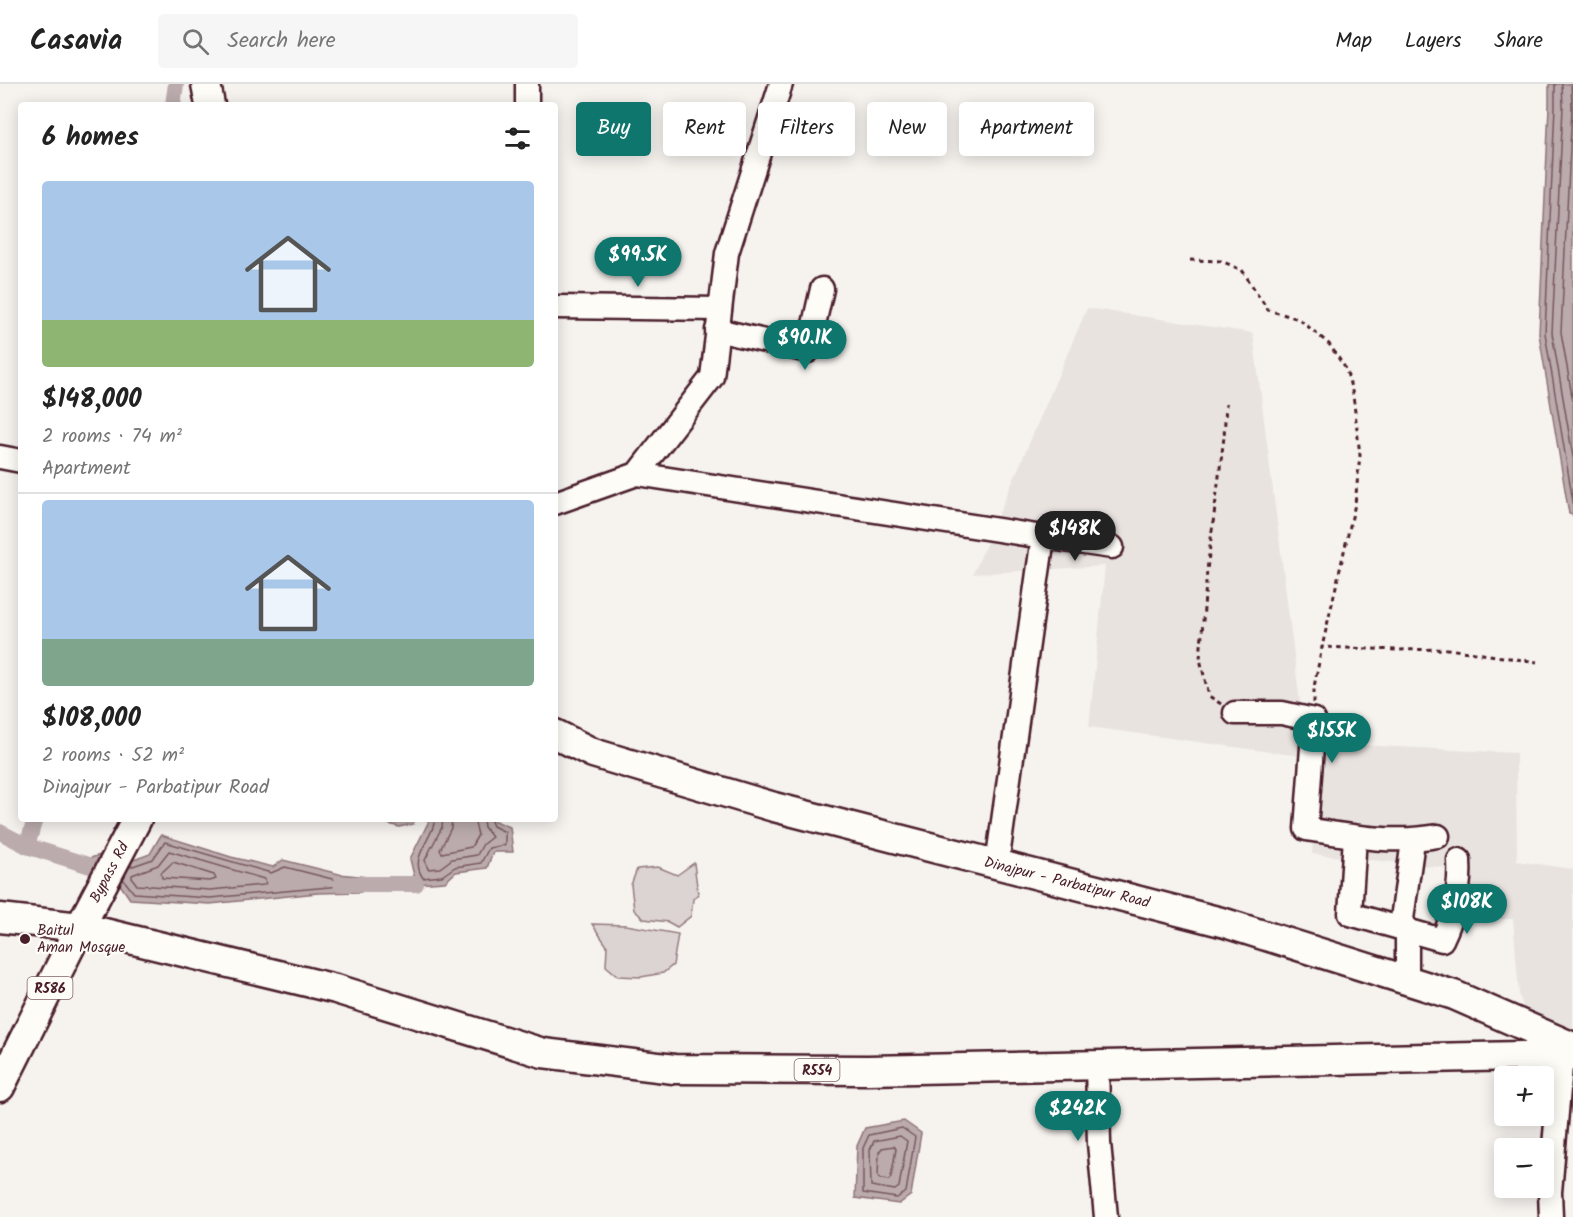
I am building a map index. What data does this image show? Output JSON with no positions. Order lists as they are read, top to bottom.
{
  "streets": {
    "main road": [
      "Bypass Rd",
      "Dinajpur - Parbatipur Road",
      "R586",
      "R554"
    ]
  },
  "crossings": [
    ["Bypass Rd", "R554"],
    ["Dinajpur - Parbatipur Road", "R554"]
  ],
  "places": ["Baitul Aman Mosque"],
  "page": {
    "header": "Casavia",
    "search": "Search here",
    "nav": ["Map", "Layers", "Share"],
    "chip": [
      "Buy",
      "Rent",
      "Filters",
      "New",
      "Apartment"
    ],
    "heading": "6 homes",
    "list": [
      {
        "name": "$148,000",
        "note": "2 rooms · 74 m² · Apartment"
      },
      {
        "name": "$108,000",
        "note": "2 rooms · 52 m² · Dinajpur - Parbatipur Road"
      }
    ],
    "price": [
      "$99.5K",
      "$90.1K",
      "$148K",
      "$155K",
      "$108K",
      "$242K"
    ],
    "map_buttons": ["+", "−"]
  }
}
